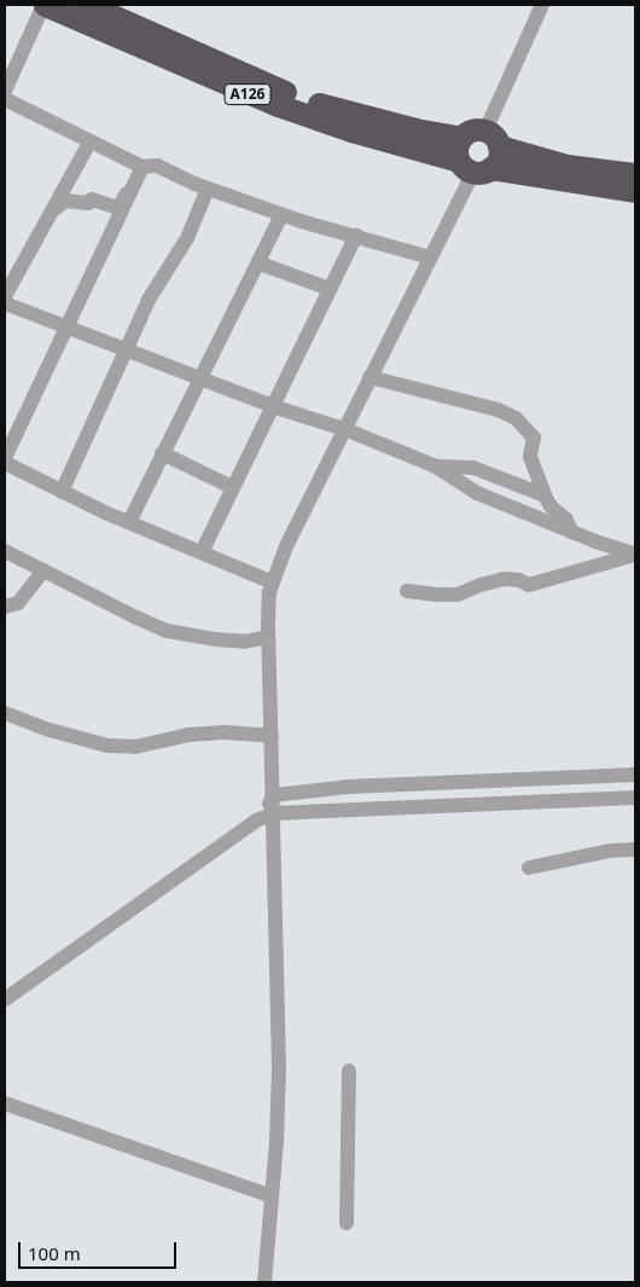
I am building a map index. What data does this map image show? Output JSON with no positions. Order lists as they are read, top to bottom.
{
  "streets": {
    "highway": ["A126"]
  },
  "scale_bar": "100 m"
}
